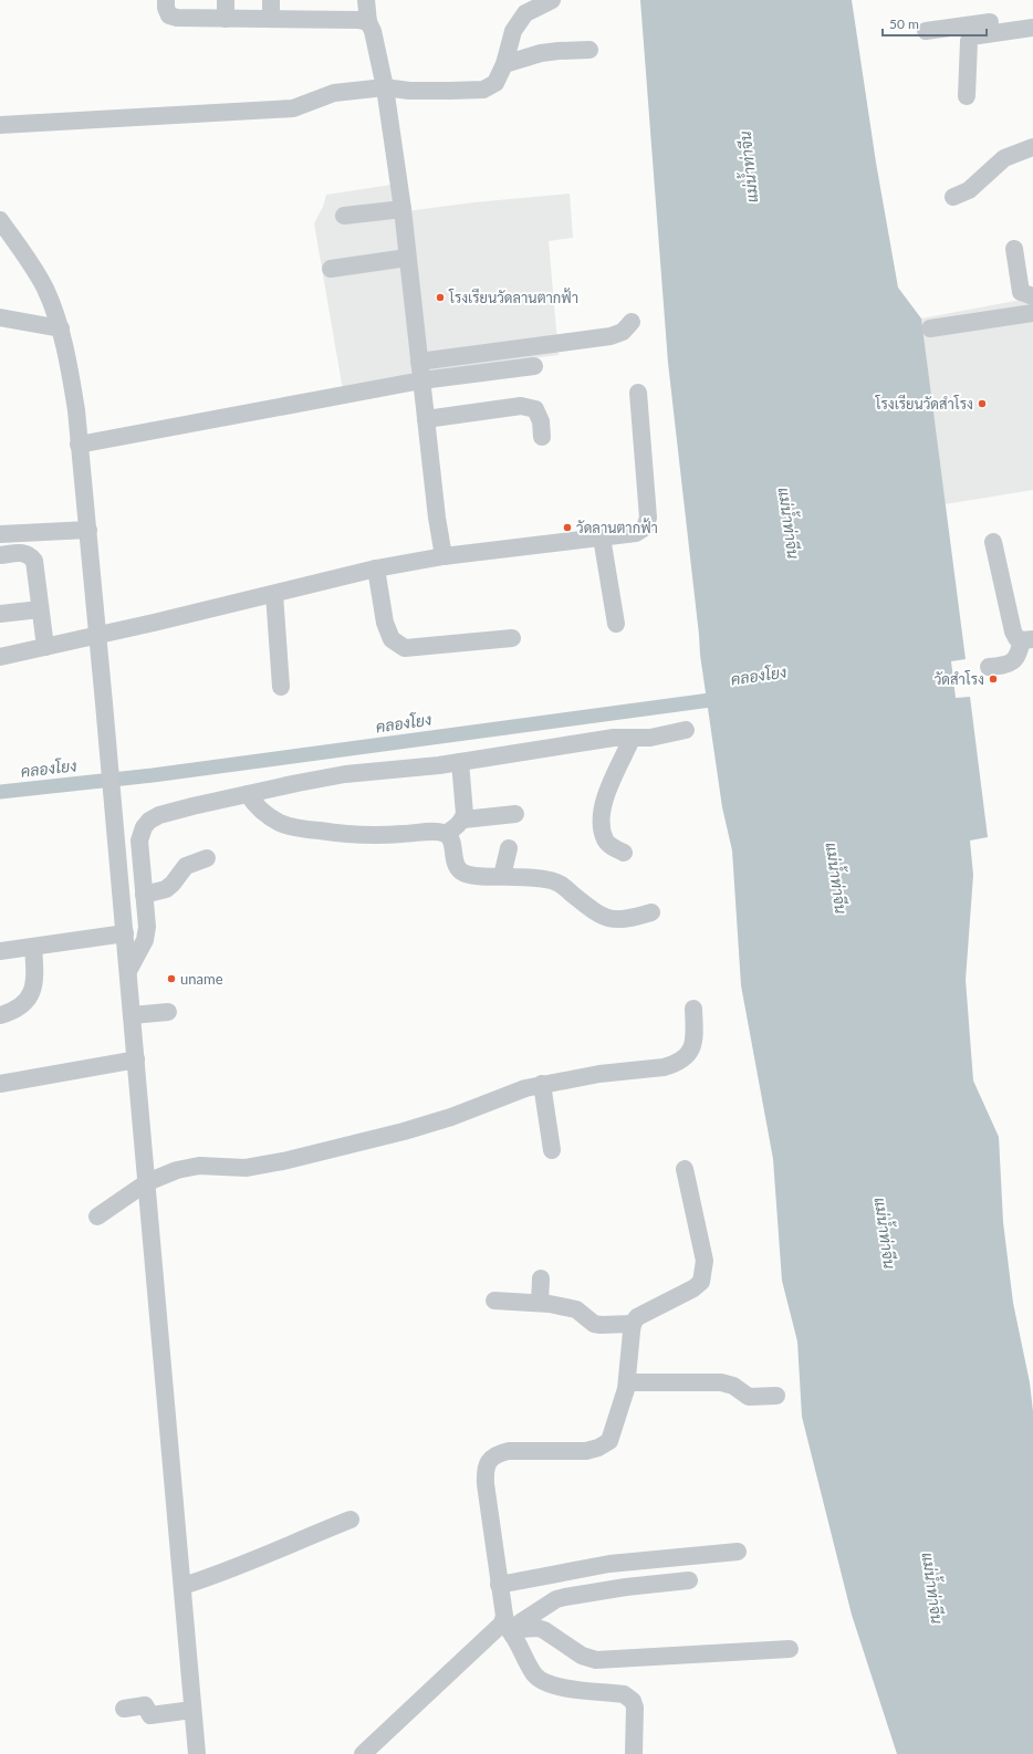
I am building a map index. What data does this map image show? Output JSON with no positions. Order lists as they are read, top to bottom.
{
  "water": ["แม่น้ำท่าจีน", "คลองโยง"],
  "places": [
    "โรงเรียนวัดลานตากฟ้า",
    "โรงเรียนวัดสำโรง",
    "วัดลานตากฟ้า",
    "วัดสำโรง",
    "uname"
  ],
  "scale_bar": "50 m"
}
